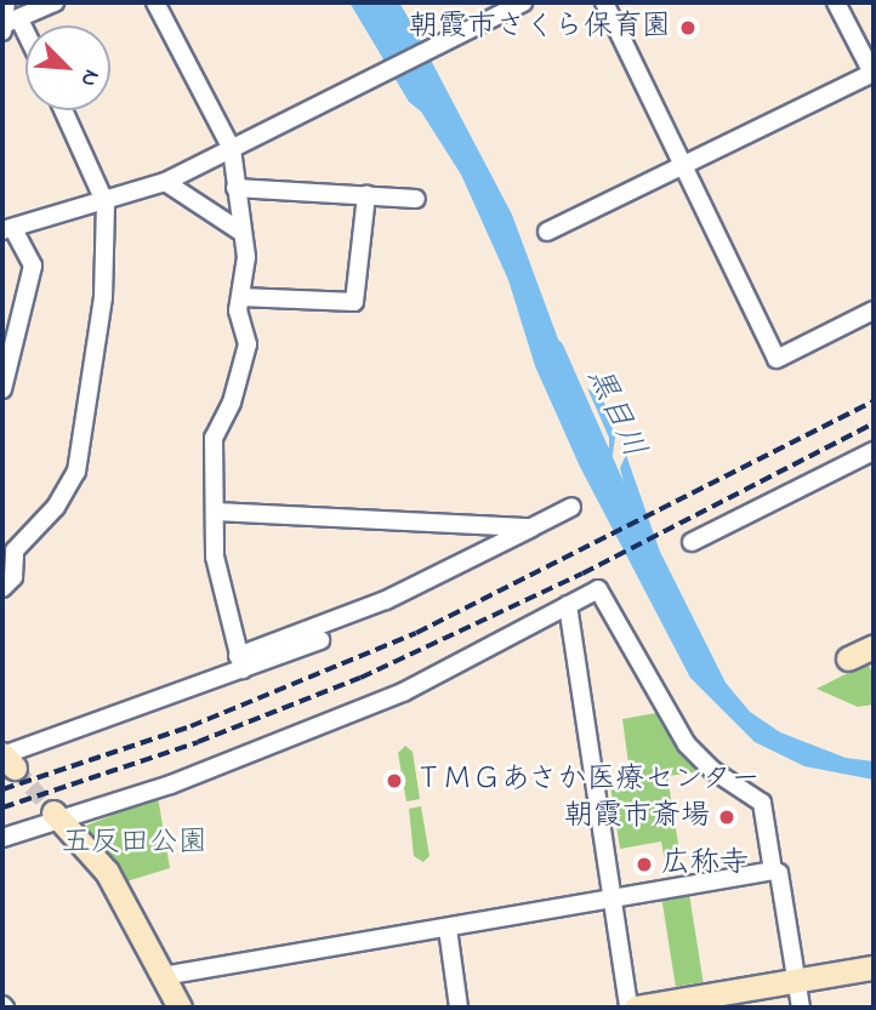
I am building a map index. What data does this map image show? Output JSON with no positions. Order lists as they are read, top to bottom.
{
  "water": ["黒目川"],
  "parks": ["五反田公園"],
  "places": [
    "朝霞市さくら保育園",
    "ＴＭＧあさか医療センター",
    "朝霞市斎場",
    "広称寺"
  ],
  "north": "bottom right"
}
